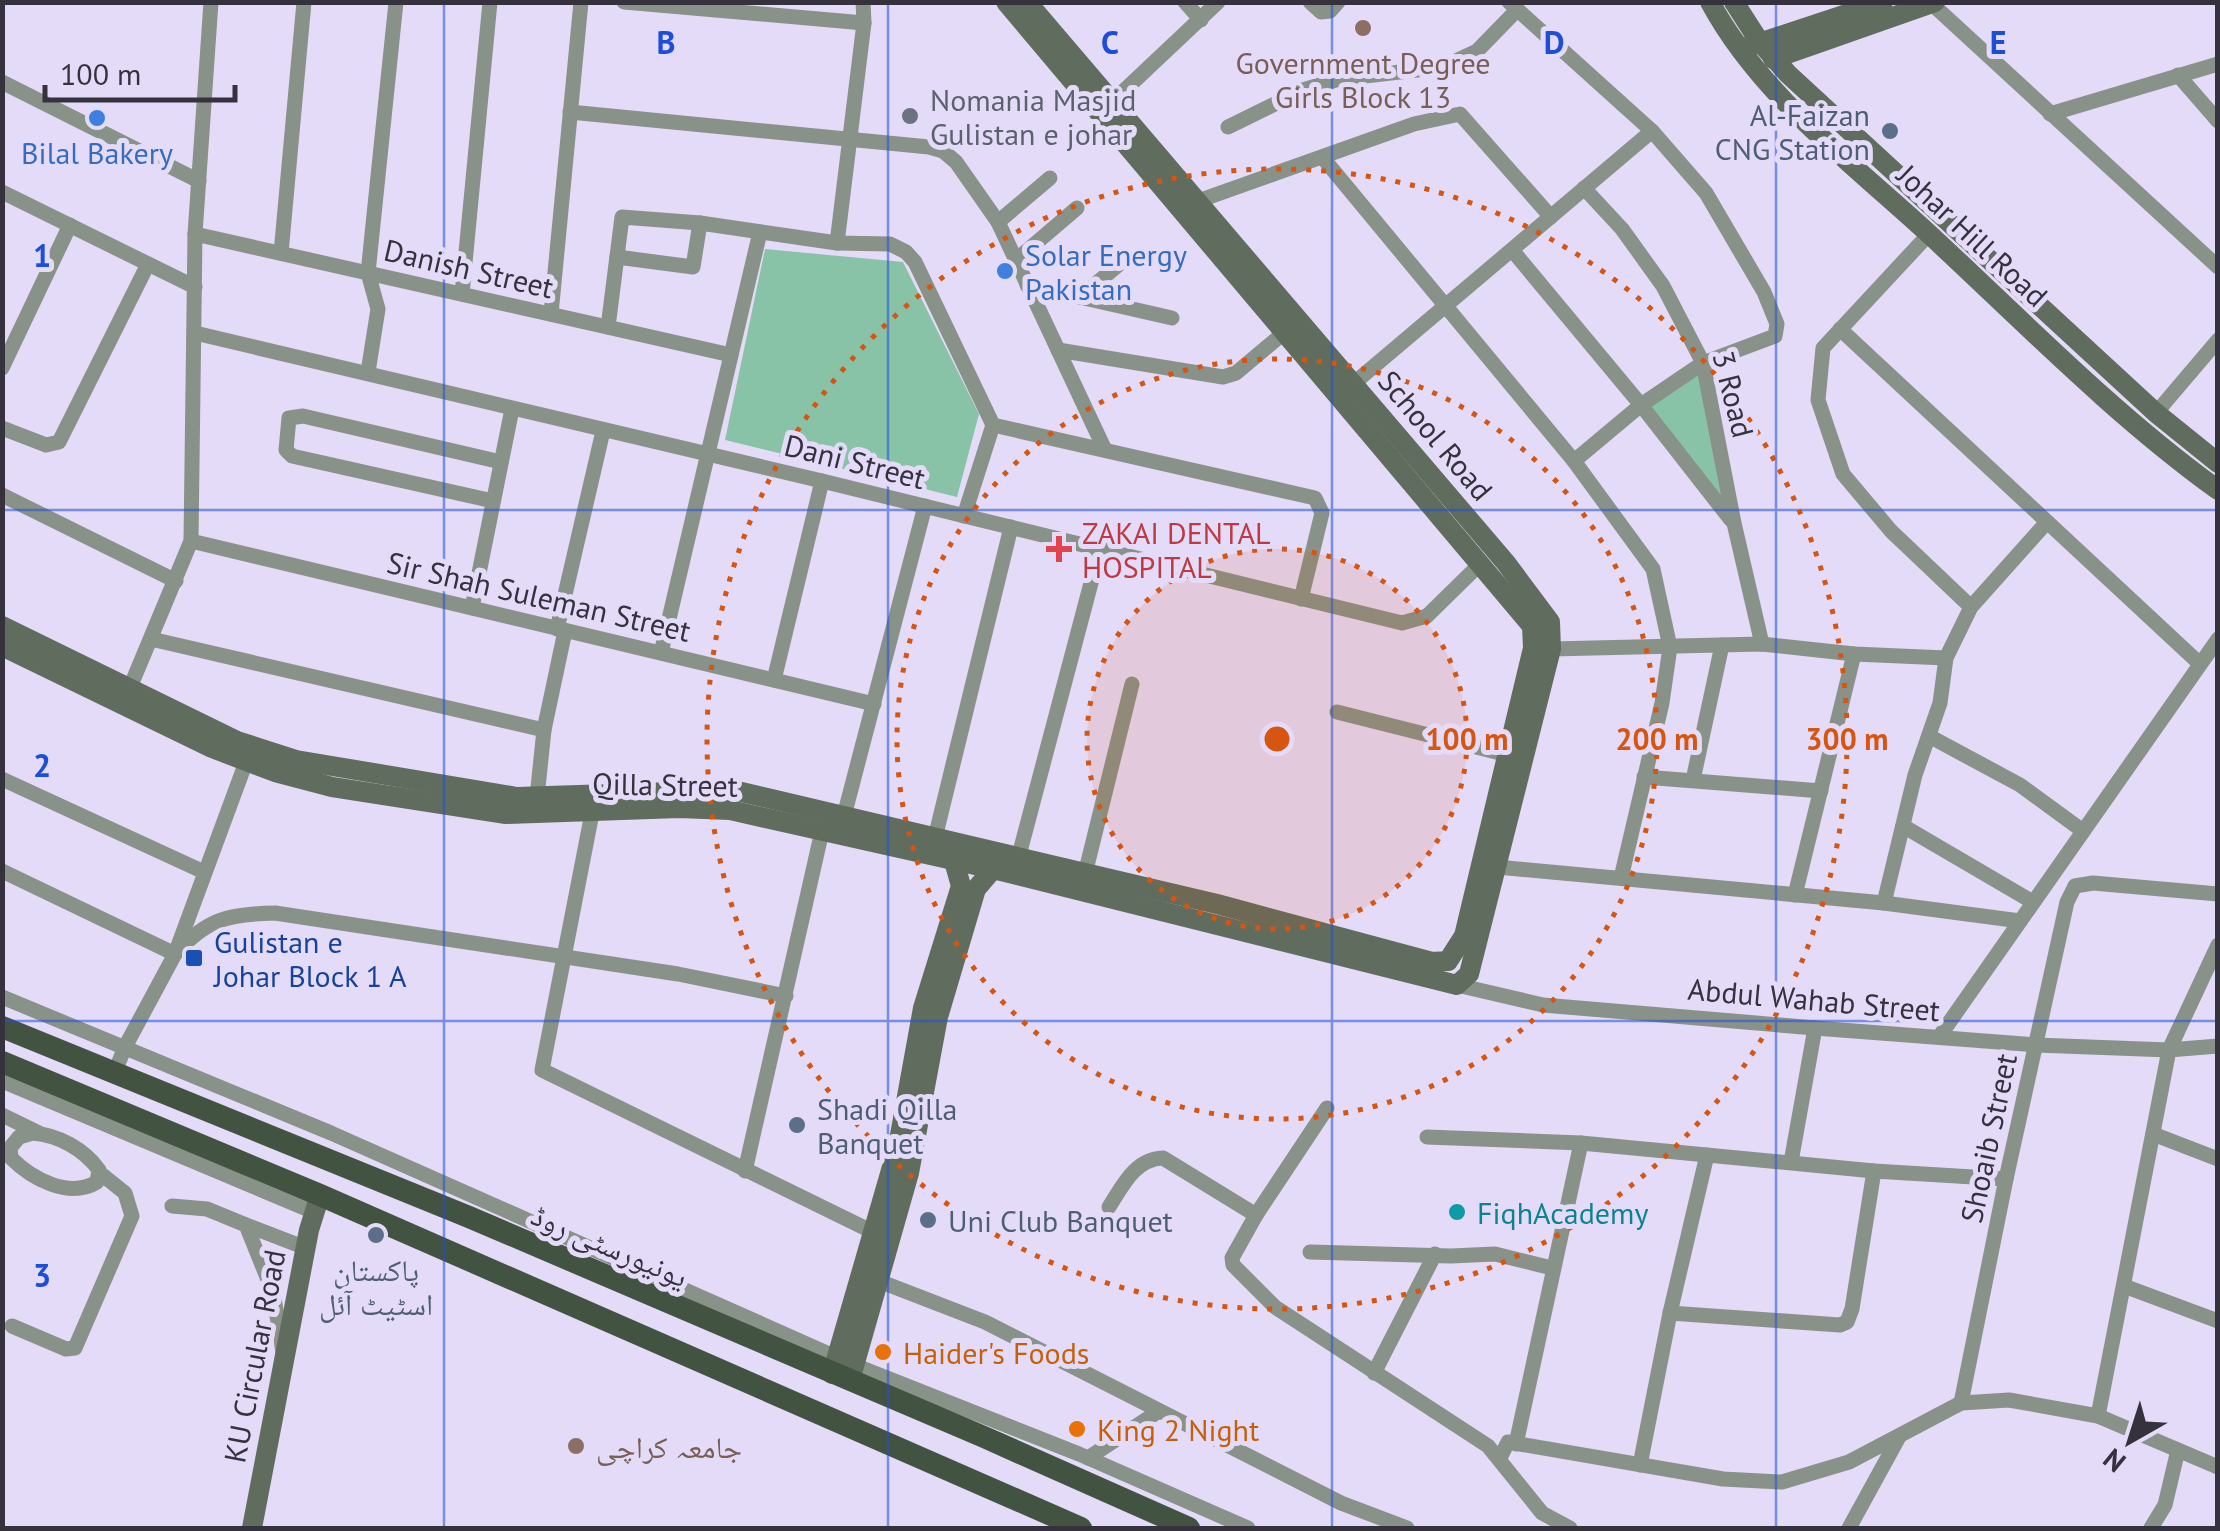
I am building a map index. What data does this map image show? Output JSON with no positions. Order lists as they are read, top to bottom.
{
  "streets": {
    "main road": ["یونیورسٹی روڈ"],
    "street": [
      "Johar Hill Road",
      "Danish Street",
      "3 Road",
      "School Road",
      "Dani Street",
      "Sir Shah Suleman Street",
      "Qilla Street",
      "Abdul Wahab Street",
      "Shoaib Street",
      "KU Circular Road"
    ]
  },
  "crossings": [
    ["School Road", "Dani Street"],
    ["School Road", "Qilla Street"],
    ["School Road", "Abdul Wahab Street"],
    ["Qilla Street", "Abdul Wahab Street"],
    ["Abdul Wahab Street", "Shoaib Street"]
  ],
  "places": {
    "other": [
      "Government Degree Girls Block 13",
      "Nomania Masjid Gulistan e johar",
      "Bilal Bakery",
      "Al-Faizan CNG Station",
      "Solar Energy Pakistan",
      "Shadi Qilla Banquet",
      "FiqhAcademy",
      "Uni Club Banquet",
      "پاکستان اسٹیٹ آئل",
      "Haider's Foods",
      "King 2 Night",
      "جامعہ کراچی"
    ],
    "health": ["ZAKAI DENTAL HOSPITAL"],
    "transit": ["Gulistan e Johar Block 1 A"]
  },
  "scale_bar": "100 m",
  "north": "bottom left",
  "grid": {
    "columns": [
      "B",
      "C",
      "D",
      "E"
    ],
    "rows": ["1", "2", "3"]
  },
  "rings": ["100 m", "200 m", "300 m"]
}
